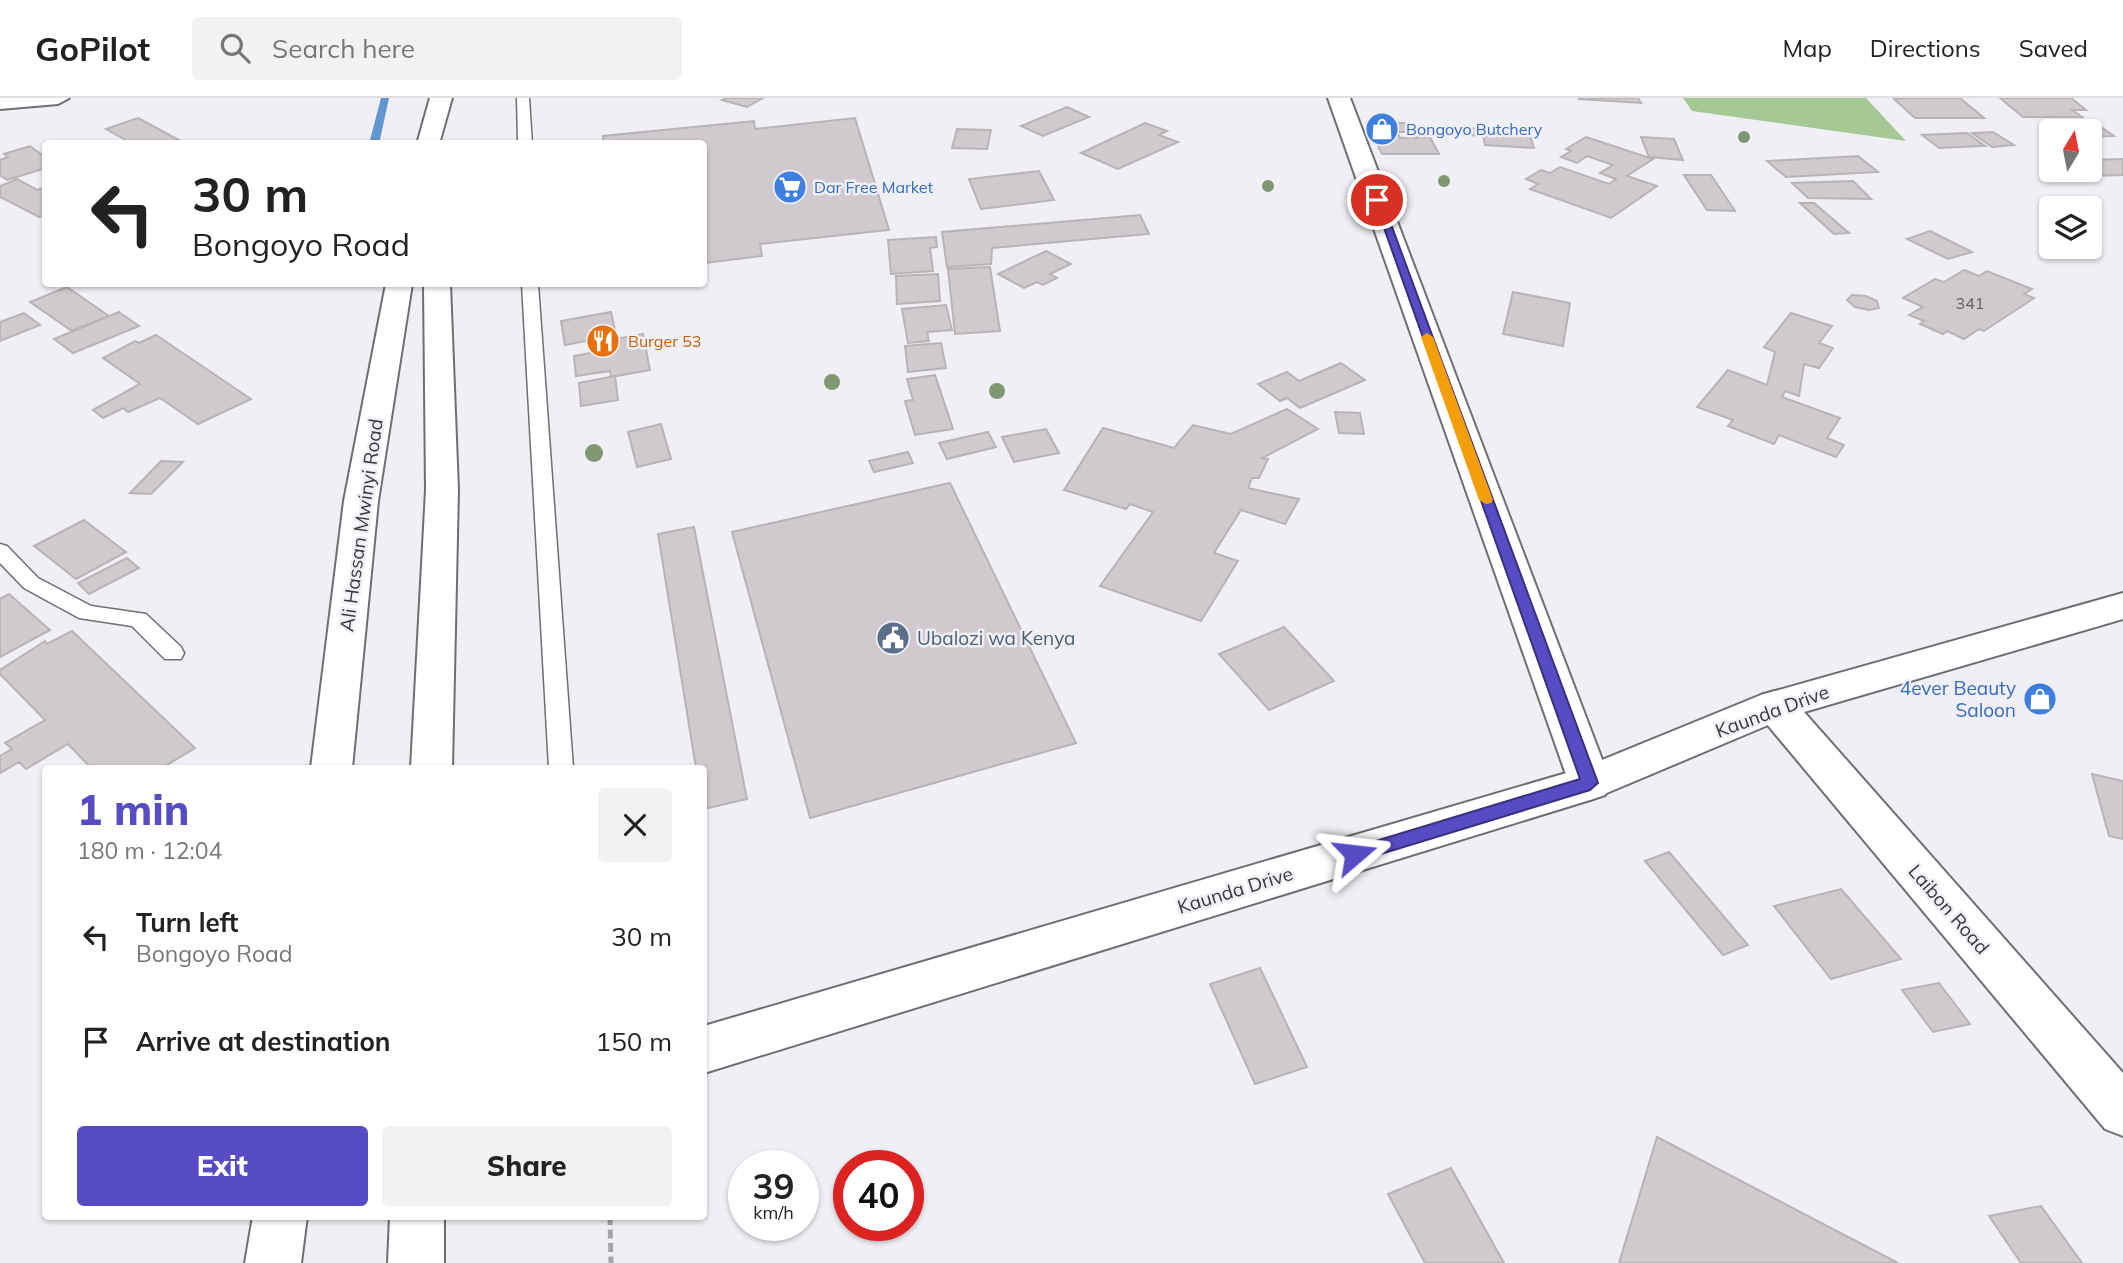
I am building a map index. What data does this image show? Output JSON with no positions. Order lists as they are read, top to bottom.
{
  "streets": {
    "main road": ["Ali Hassan Mwinyi Road", "Kaunda Drive", "Laibon Road"]
  },
  "crossings": [
    ["Kaunda Drive", "Laibon Road"]
  ],
  "places": {
    "shop": ["Bongoyo Butchery", "4ever Beauty Saloon"],
    "supermarket": ["Dar Free Market"],
    "restaurant": ["Burger 53"],
    "public building": ["Ubalozi wa Kenya"]
  },
  "house_numbers": ["341"],
  "north": "top",
  "page": {
    "header": "GoPilot",
    "search": "Search here",
    "nav": ["Map", "Directions", "Saved"],
    "turn": ["30 m", "Bongoyo Road"],
    "heading": ["1 min", "180 m · 12:04"],
    "list": [
      {
        "name": "Turn left",
        "note": "Bongoyo Road",
        "value": "30 m"
      },
      {
        "name": "Arrive at destination",
        "value": "150 m"
      }
    ],
    "buttons": ["Exit", "Share"],
    "speed": "39 km/h",
    "limit": "40"
  }
}
